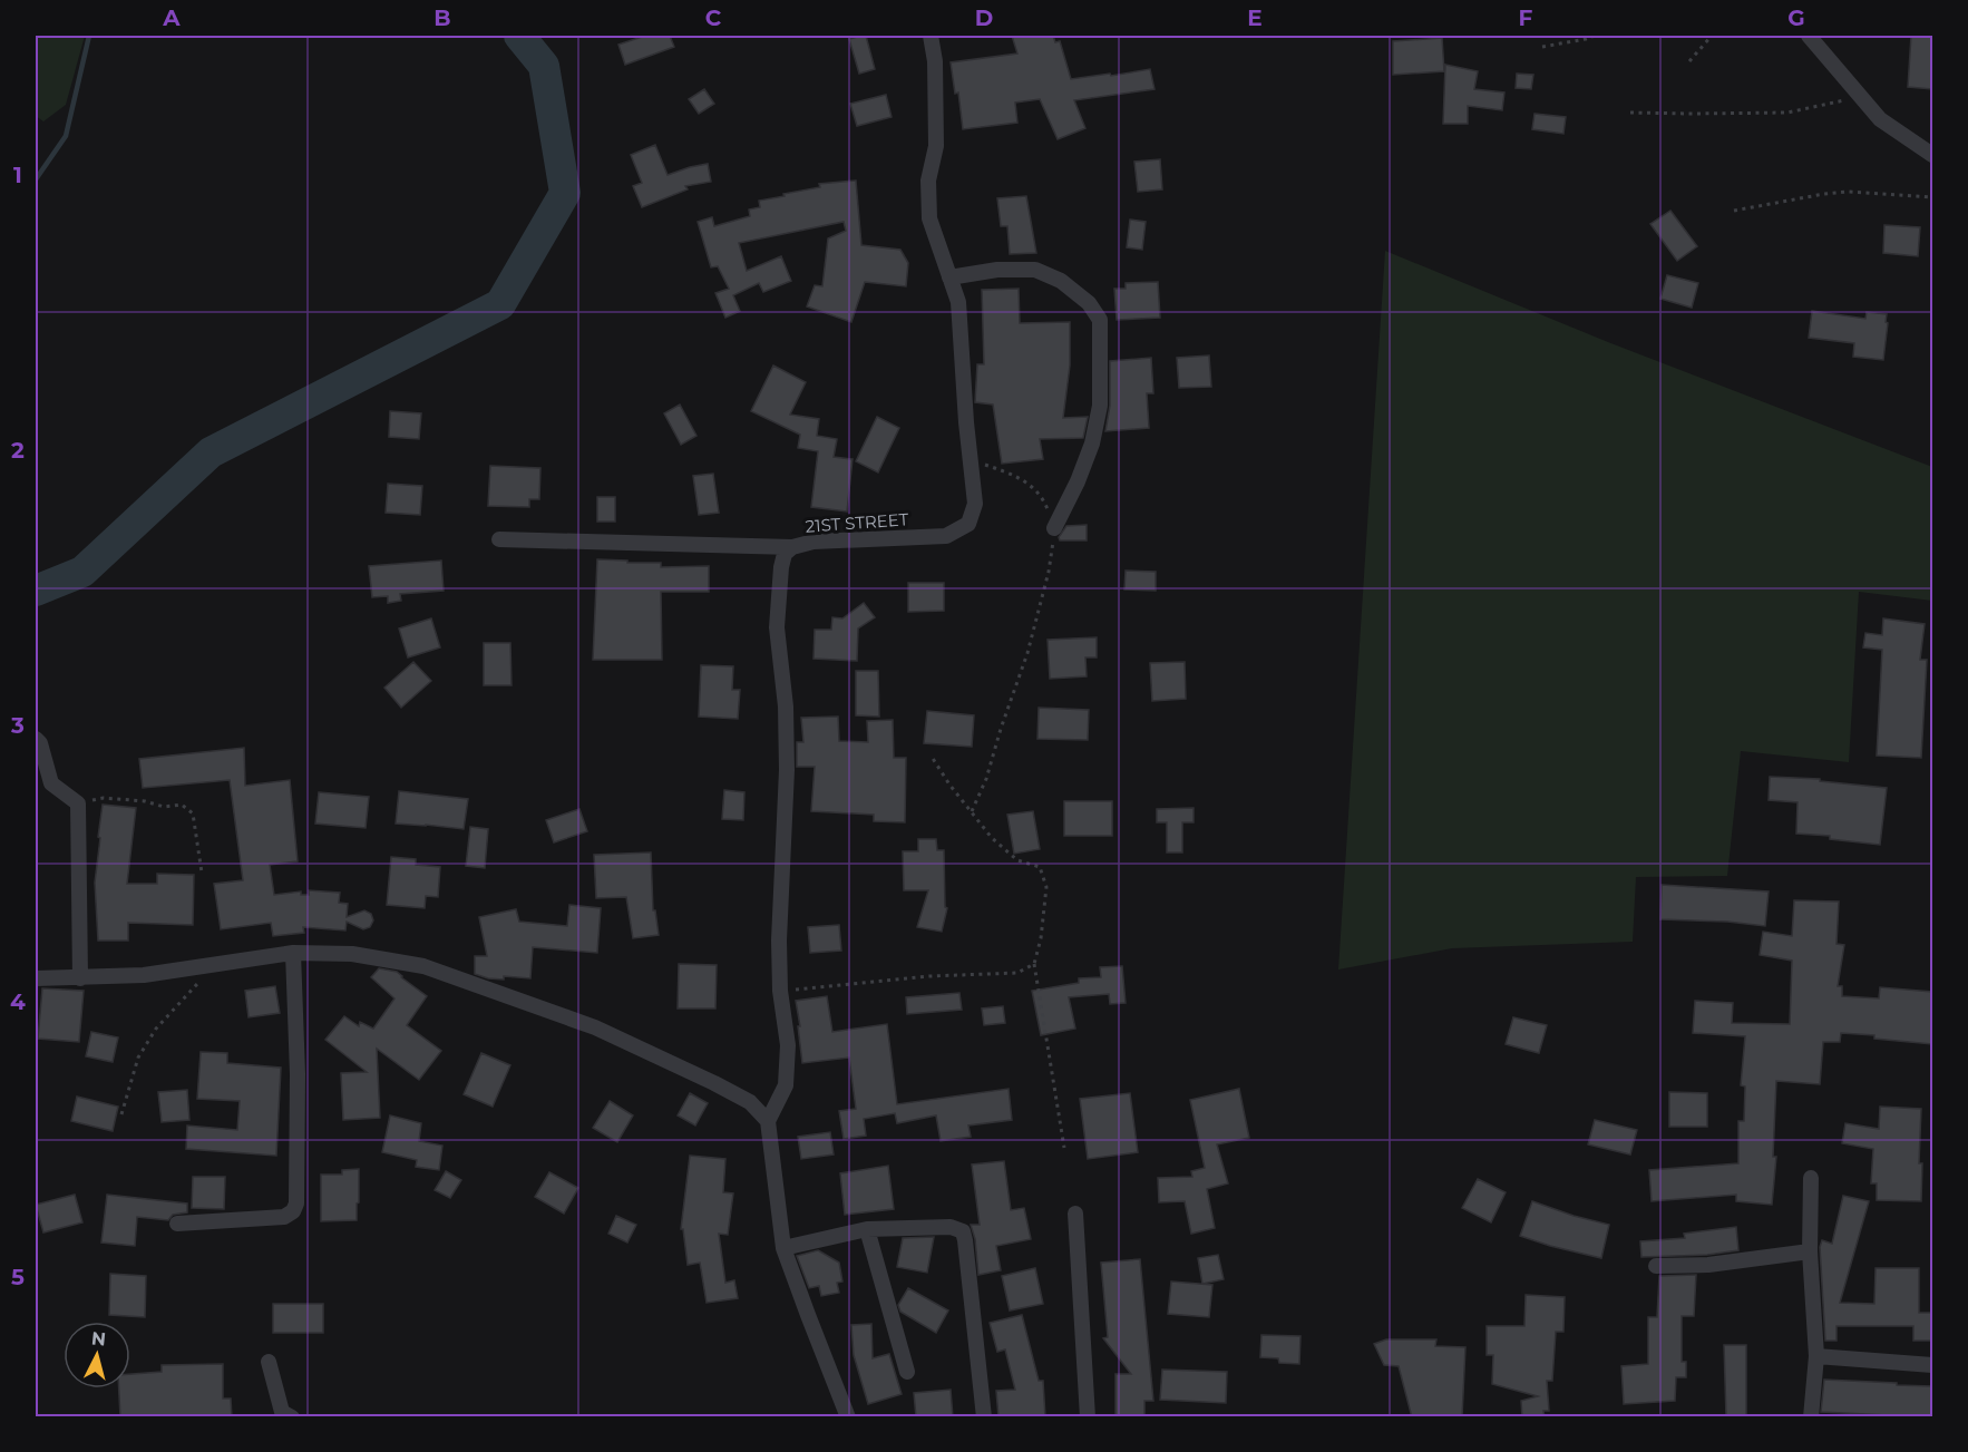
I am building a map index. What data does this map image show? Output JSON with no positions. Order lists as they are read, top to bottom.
{
  "streets": {
    "street": ["21ST STREET"]
  },
  "north": "top",
  "grid": {
    "columns": [
      "A",
      "B",
      "C",
      "D",
      "E",
      "F",
      "G"
    ],
    "rows": [
      "1",
      "2",
      "3",
      "4",
      "5"
    ]
  }
}
